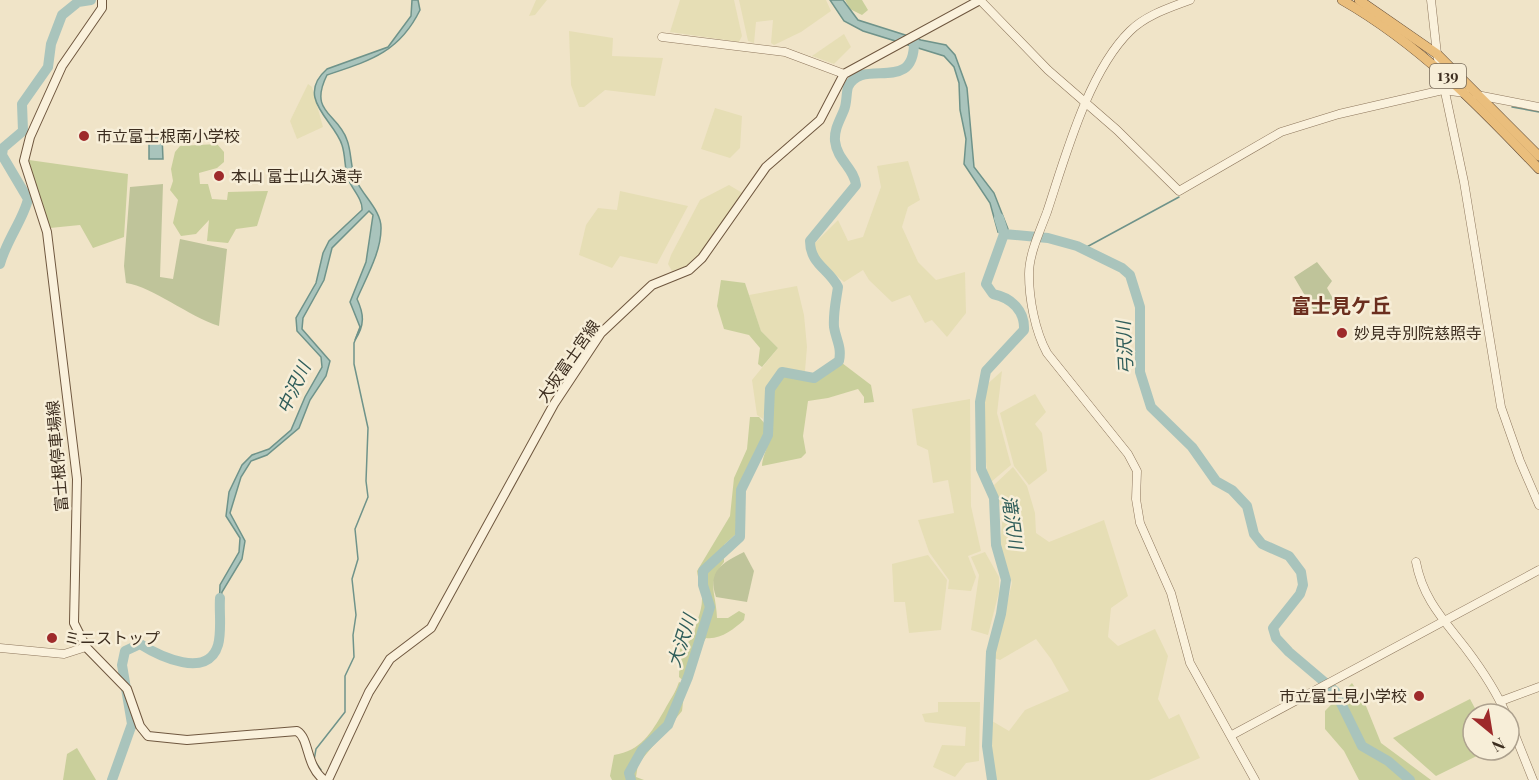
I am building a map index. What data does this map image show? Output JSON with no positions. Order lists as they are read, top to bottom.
{
  "streets": {
    "highway": ["139"],
    "main road": ["大坂富士宮線", "富士根停車場線"]
  },
  "crossings": [
    ["大坂富士宮線", "富士根停車場線"]
  ],
  "districts": ["富士見ケ丘"],
  "water": [
    "弓沢川",
    "中沢川",
    "滝沢川",
    "大沢川"
  ],
  "places": [
    "市立富士根南小学校",
    "本山 富士山久遠寺",
    "妙見寺別院慈照寺",
    "ミニストップ",
    "市立富士見小学校"
  ],
  "north": "bottom right"
}
